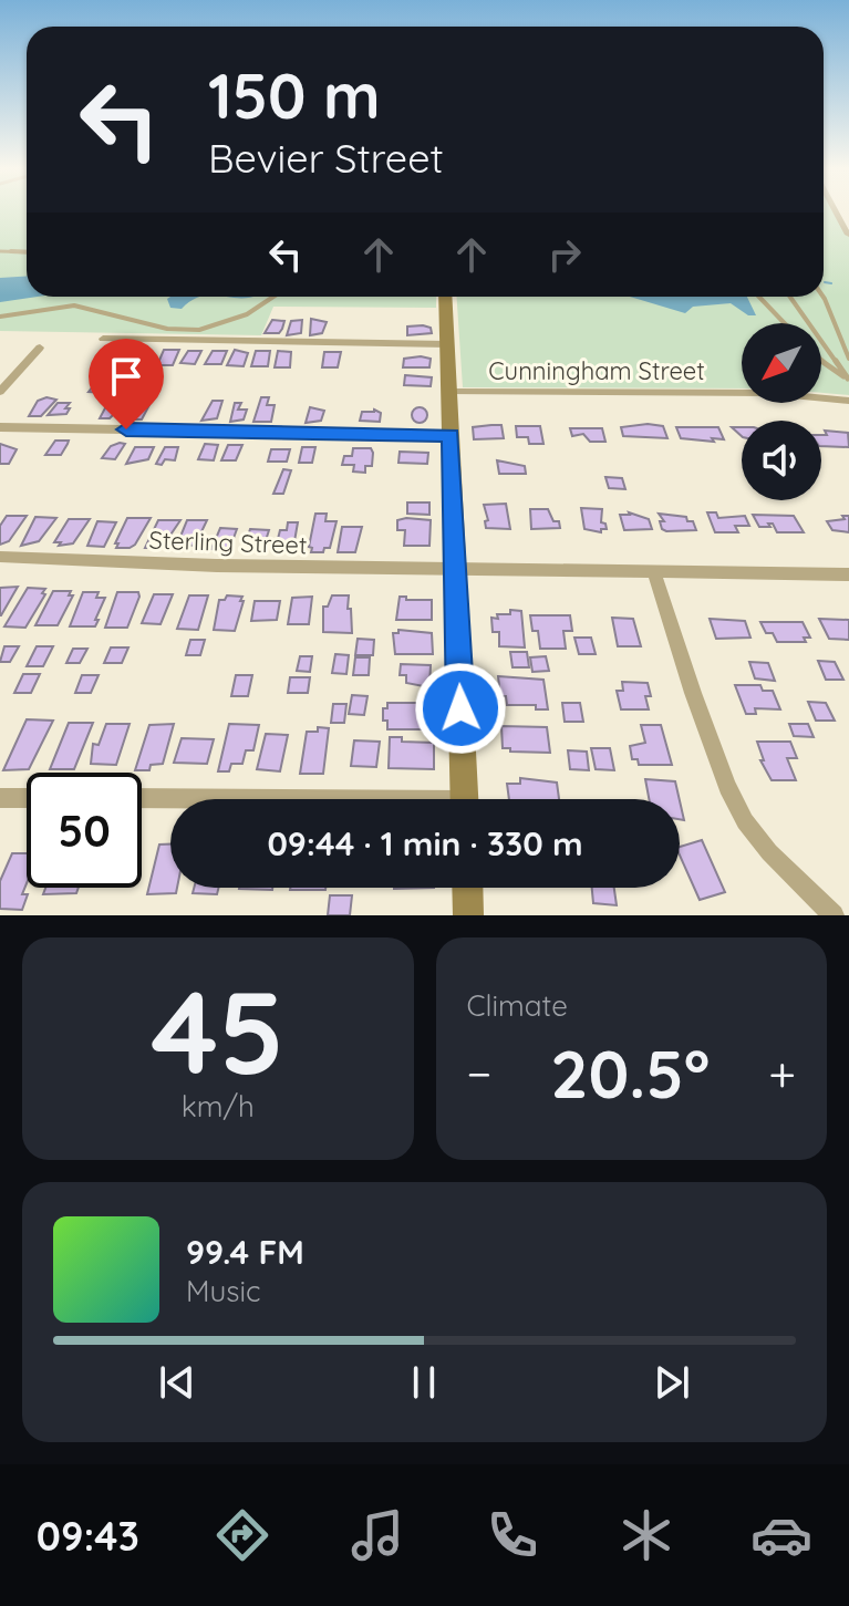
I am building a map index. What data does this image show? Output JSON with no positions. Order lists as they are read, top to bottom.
{
  "streets": {
    "street": ["Cunningham Street", "Sterling Street"]
  },
  "north": "bottom left",
  "page": {
    "turn": ["150 m", "Bevier Street"],
    "limit": "50",
    "trip": "09:44 · 1 min · 330 m",
    "tile": [
      ["45", "km/h"],
      "Climate"
    ],
    "heat": ["−", "20.5°", "+"],
    "song": ["99.4 FM", "Music"],
    "tabs": "09:43"
  }
}
